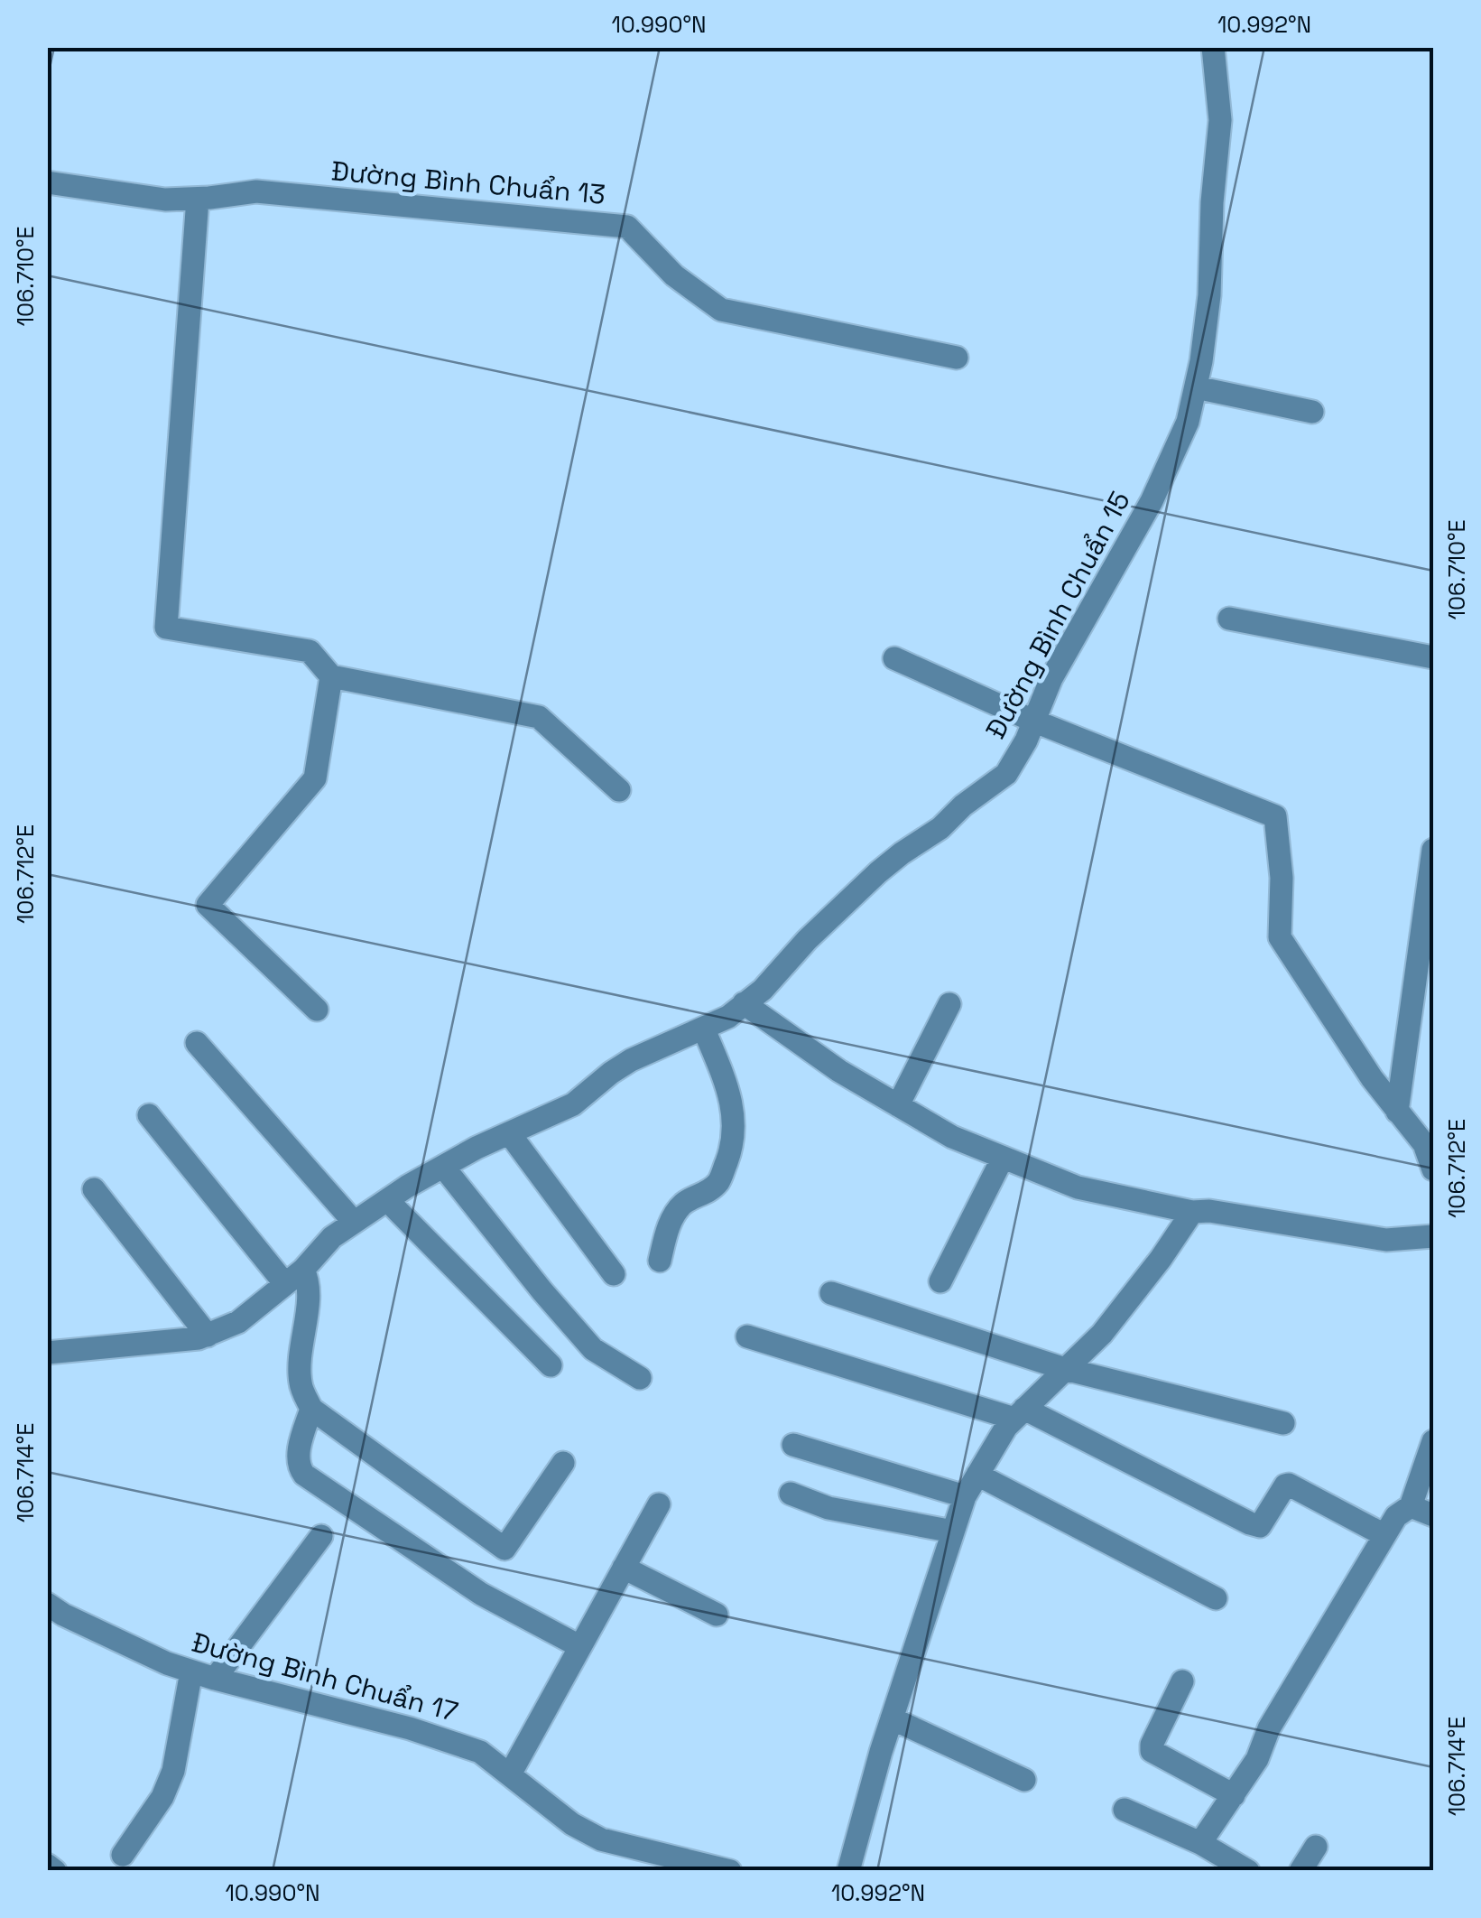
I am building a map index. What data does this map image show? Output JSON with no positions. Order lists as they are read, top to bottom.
{
  "streets": {
    "street": ["Đường Bình Chuẩn 13", "Đường Bình Chuẩn 15", "Đường Bình Chuẩn 17"]
  },
  "coordinates": [
    "10.990°N",
    "10.992°N",
    "106.710°E",
    "106.712°E",
    "106.714°E"
  ]
}
